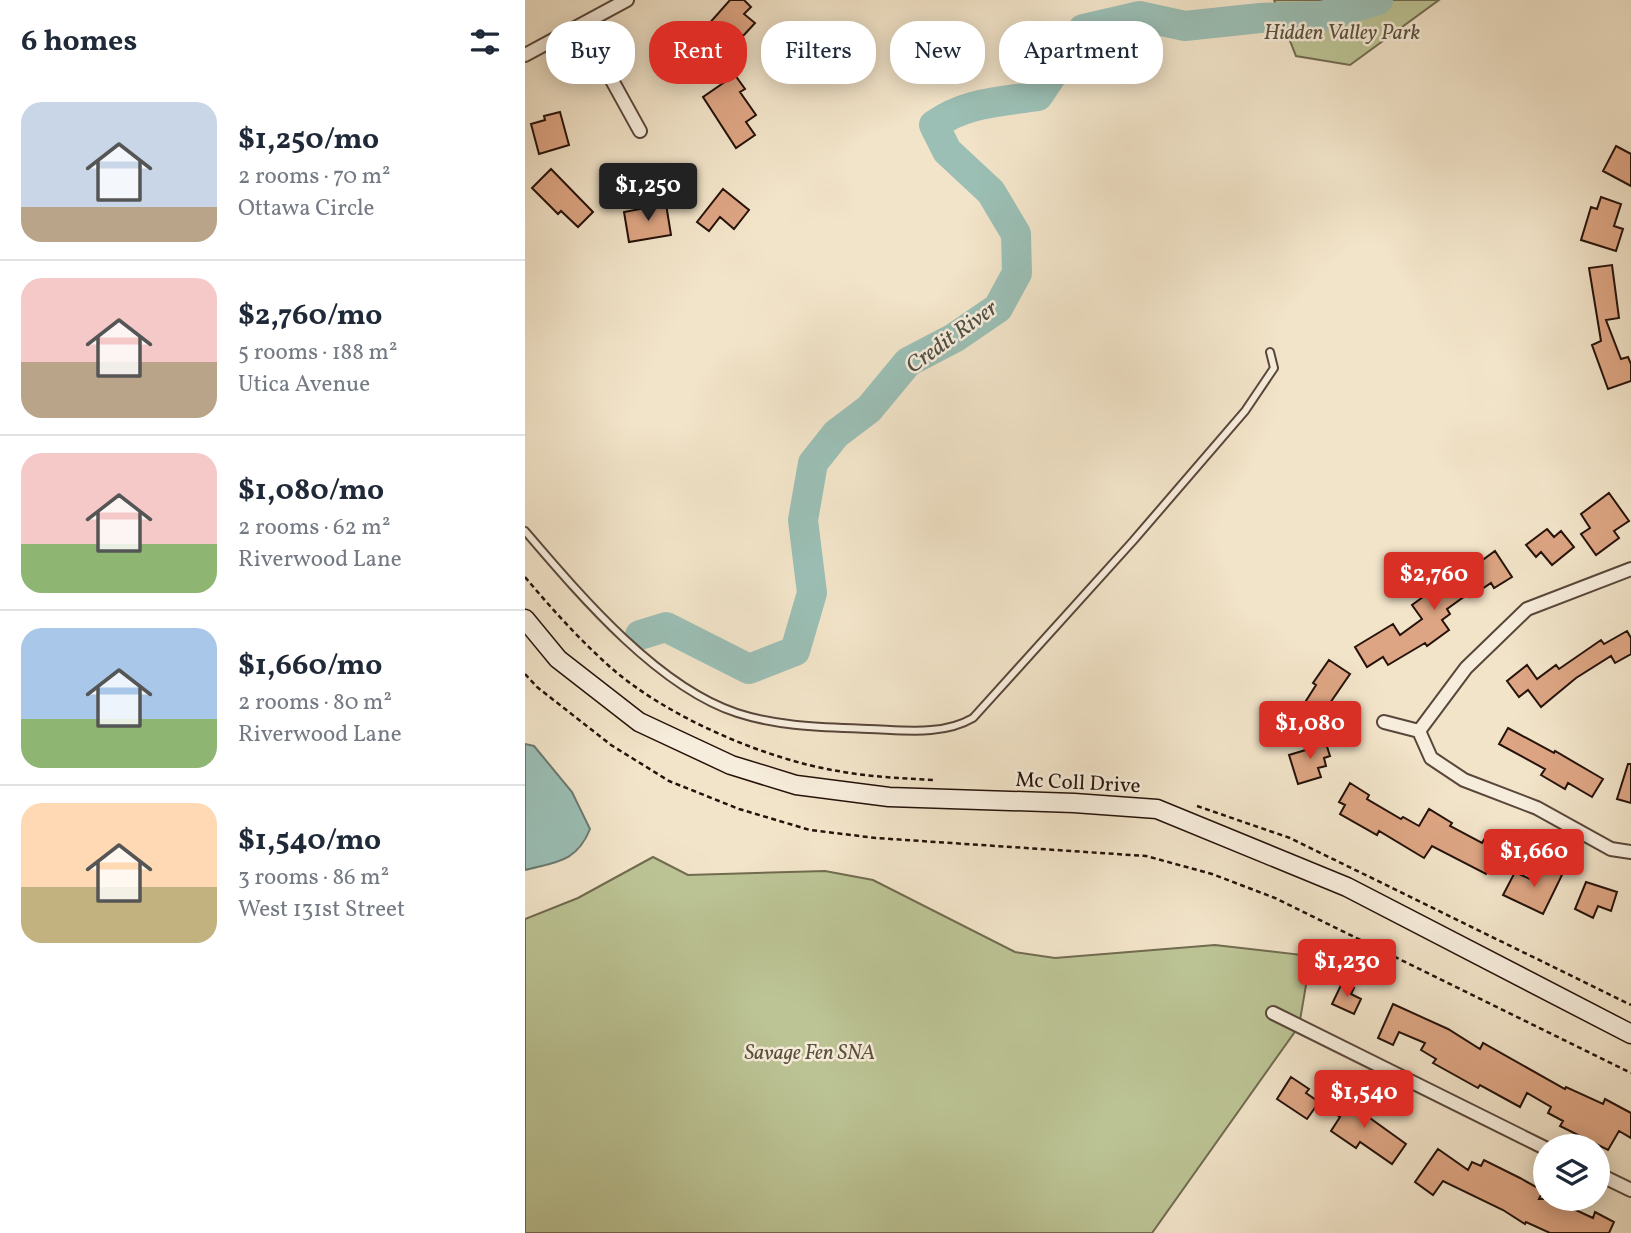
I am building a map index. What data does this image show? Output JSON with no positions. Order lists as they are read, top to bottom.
{
  "streets": {
    "main road": ["Mc Coll Drive"]
  },
  "water": ["Credit River"],
  "parks": ["Hidden Valley Park", "Savage Fen SNA"],
  "page": {
    "heading": "6 homes",
    "chip": [
      "Buy",
      "Rent",
      "Filters",
      "New",
      "Apartment"
    ],
    "list": [
      {
        "name": "$1,250/mo",
        "note": "2 rooms · 70 m² · Ottawa Circle"
      },
      {
        "name": "$2,760/mo",
        "note": "5 rooms · 188 m² · Utica Avenue"
      },
      {
        "name": "$1,080/mo",
        "note": "2 rooms · 62 m² · Riverwood Lane"
      },
      {
        "name": "$1,660/mo",
        "note": "2 rooms · 80 m² · Riverwood Lane"
      },
      {
        "name": "$1,540/mo",
        "note": "3 rooms · 86 m² · West 131st Street"
      }
    ],
    "price": [
      "$1,250",
      "$2,760",
      "$1,080",
      "$1,660",
      "$1,230",
      "$1,540"
    ]
  }
}
